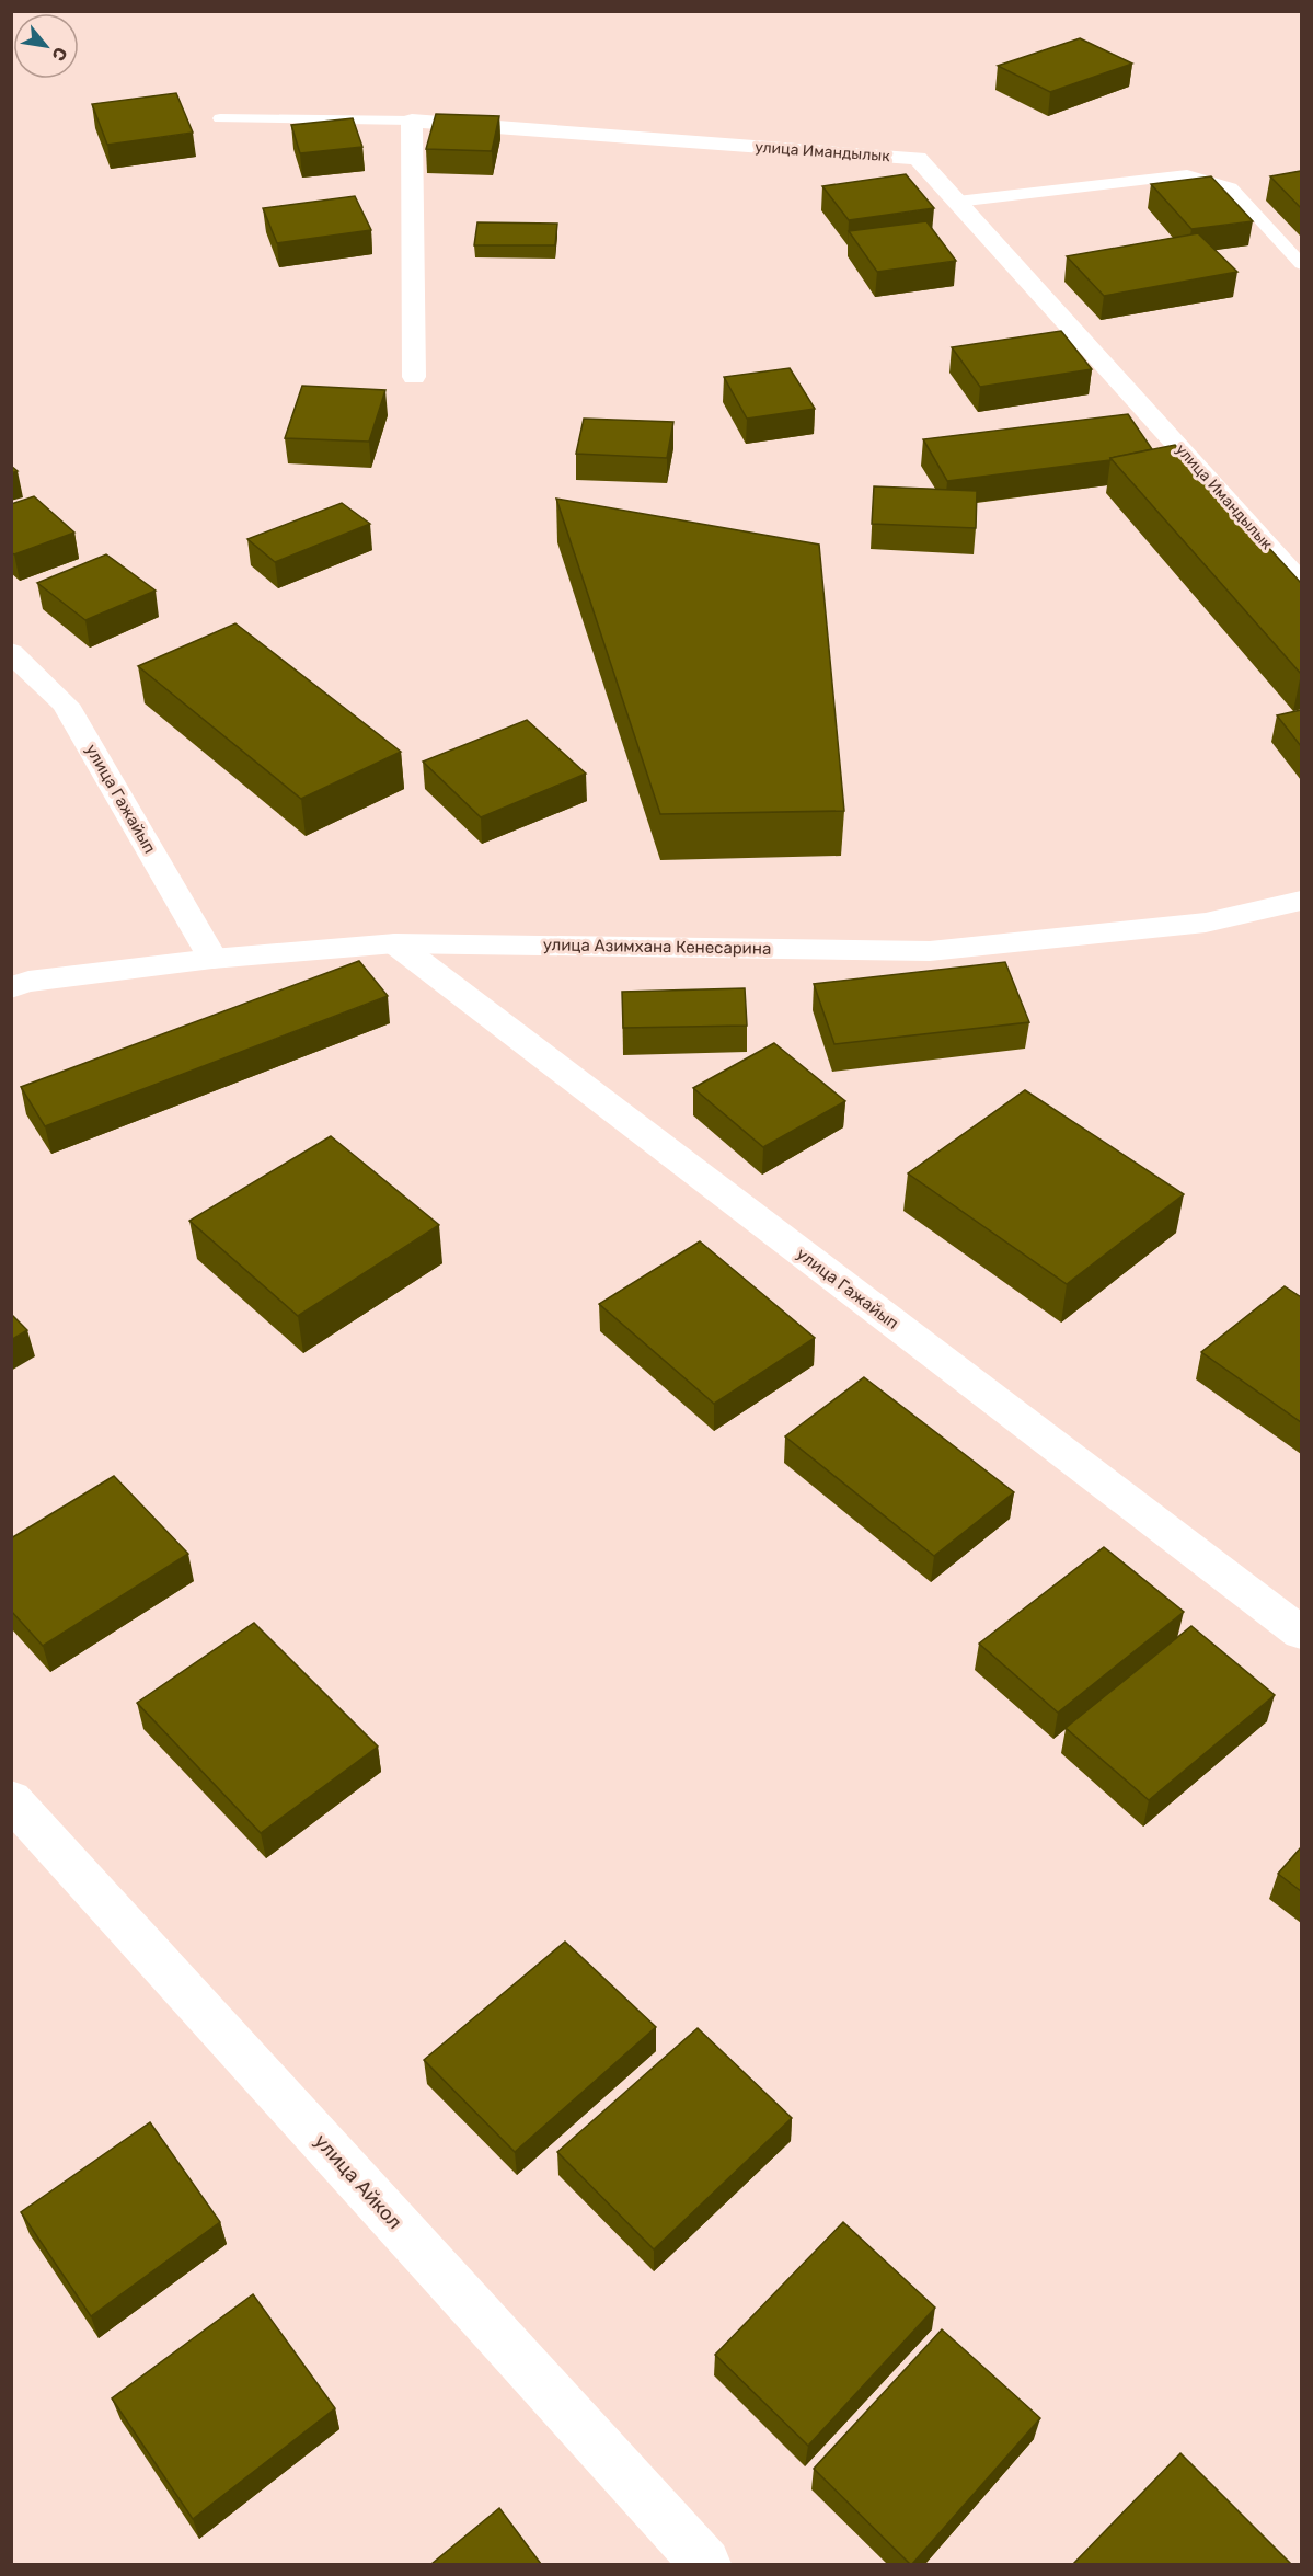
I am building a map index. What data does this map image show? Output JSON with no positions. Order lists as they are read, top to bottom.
{
  "streets": {
    "street": [
      "улица Имандылык",
      "улица Гажайып",
      "улица Азимхана Кенесарина",
      "улица Айкол"
    ]
  },
  "crossings": [
    ["улица Гажайып", "улица Азимхана Кенесарина"]
  ],
  "north": "bottom right"
}
